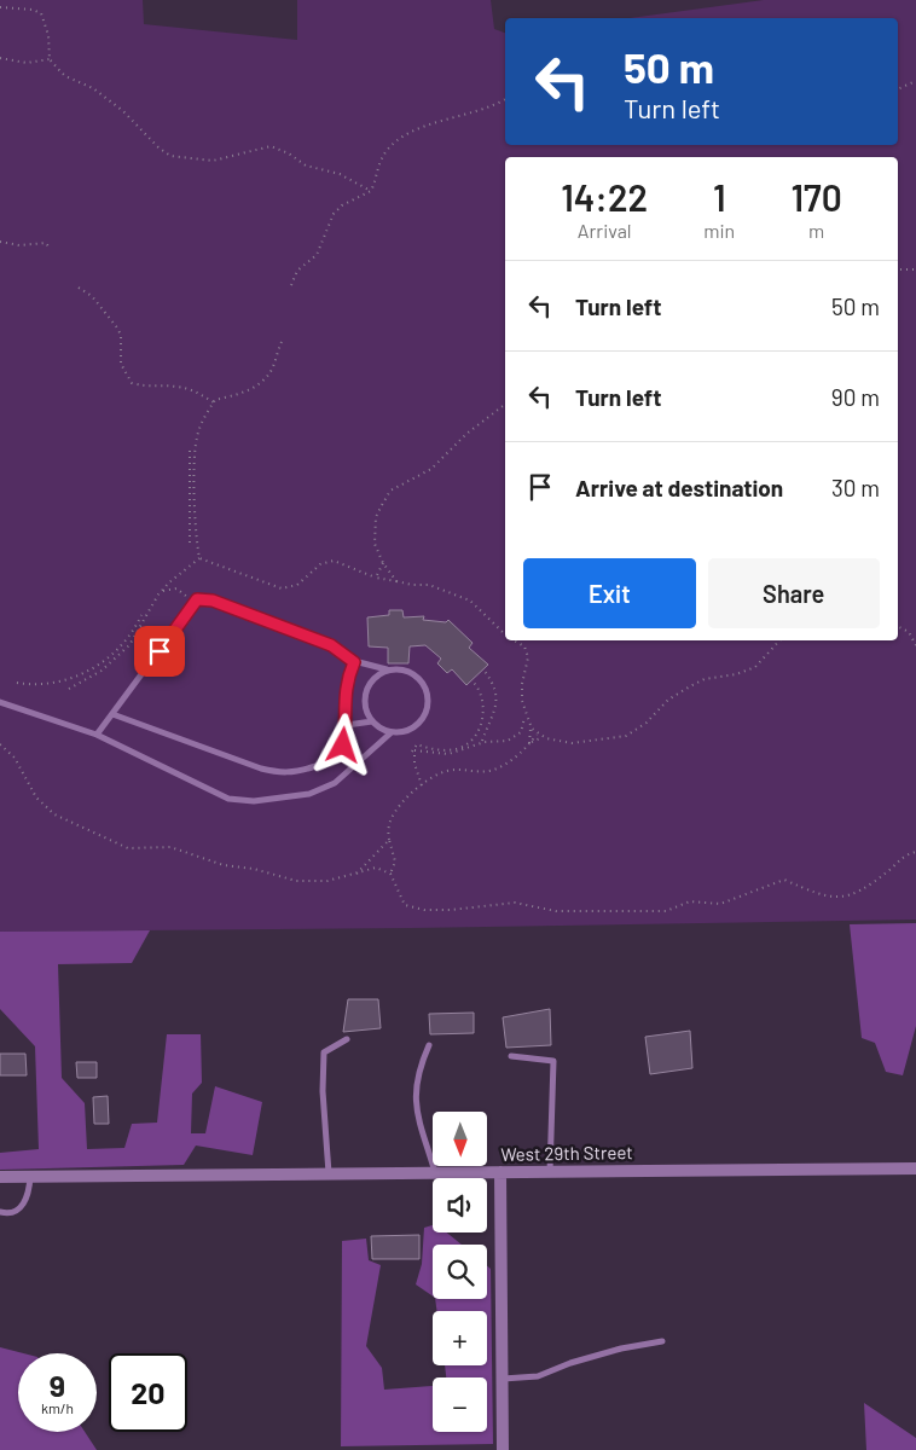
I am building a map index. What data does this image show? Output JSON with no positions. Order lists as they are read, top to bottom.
{
  "streets": {
    "street": ["West 29th Street"]
  },
  "north": "bottom",
  "page": {
    "turn": ["50 m", "Turn left"],
    "eta": [
      "14:22",
      "Arrival",
      "1",
      "min",
      "170",
      "m"
    ],
    "list": [
      {
        "name": "Turn left",
        "value": "50 m"
      },
      {
        "name": "Turn left",
        "value": "90 m"
      },
      {
        "name": "Arrive at destination",
        "value": "30 m"
      }
    ],
    "buttons": ["Exit", "Share"],
    "map_buttons": ["+", "−"],
    "speed": "9 km/h",
    "limit": "20"
  }
}
